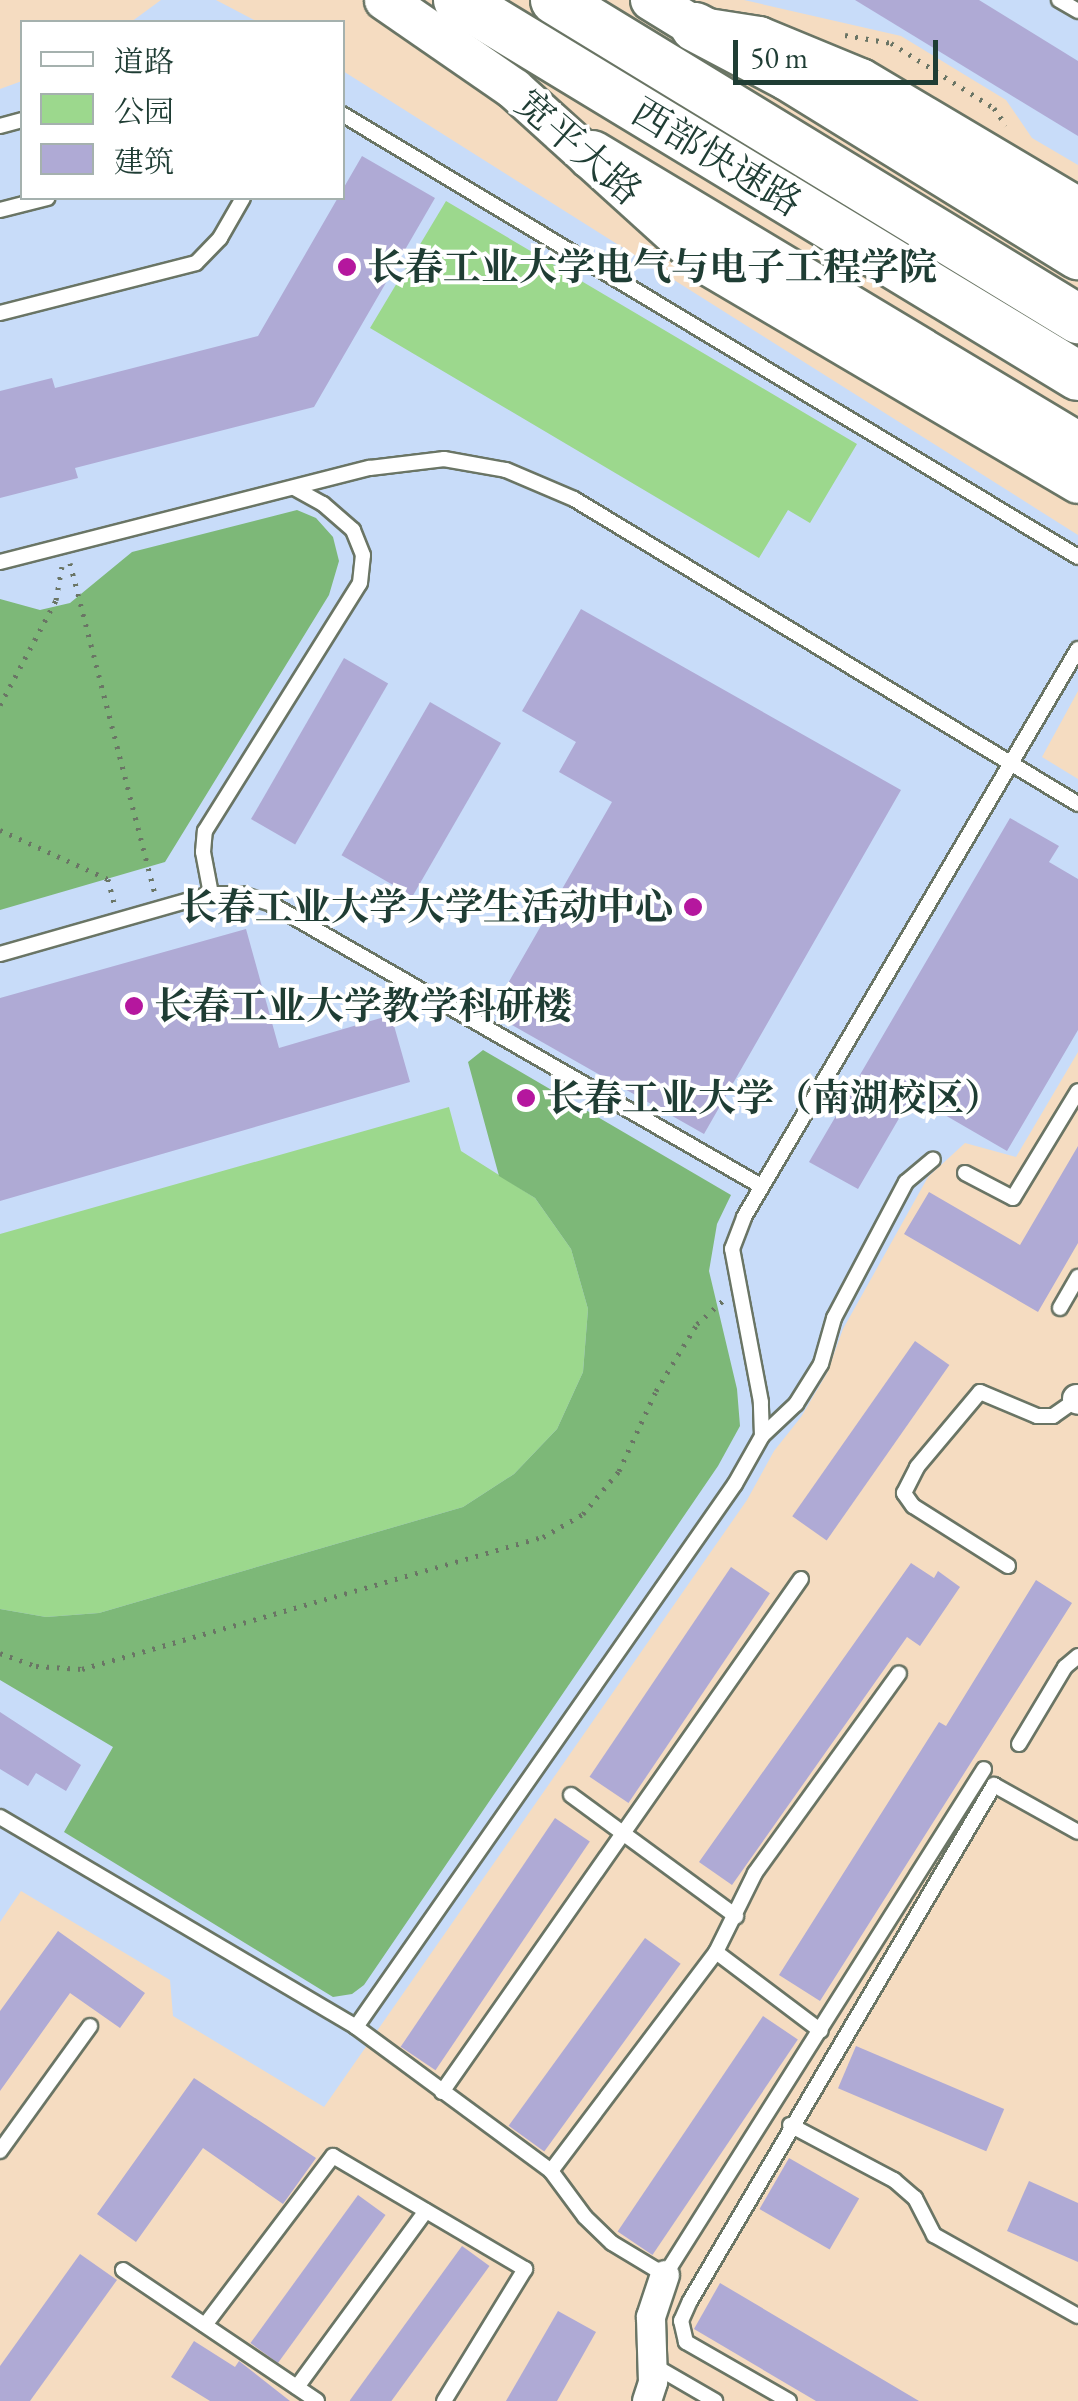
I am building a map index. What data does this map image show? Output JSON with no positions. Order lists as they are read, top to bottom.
{
  "streets": {
    "highway": ["西部快速路"],
    "main road": ["宽平大路"]
  },
  "places": [
    "长春工业大学电气与电子工程学院",
    "长春工业大学大学生活动中心",
    "长春工业大学教学科研楼",
    "长春工业大学（南湖校区）"
  ],
  "legend": ["道路", "公园", "建筑"],
  "scale_bar": "50 m"
}
